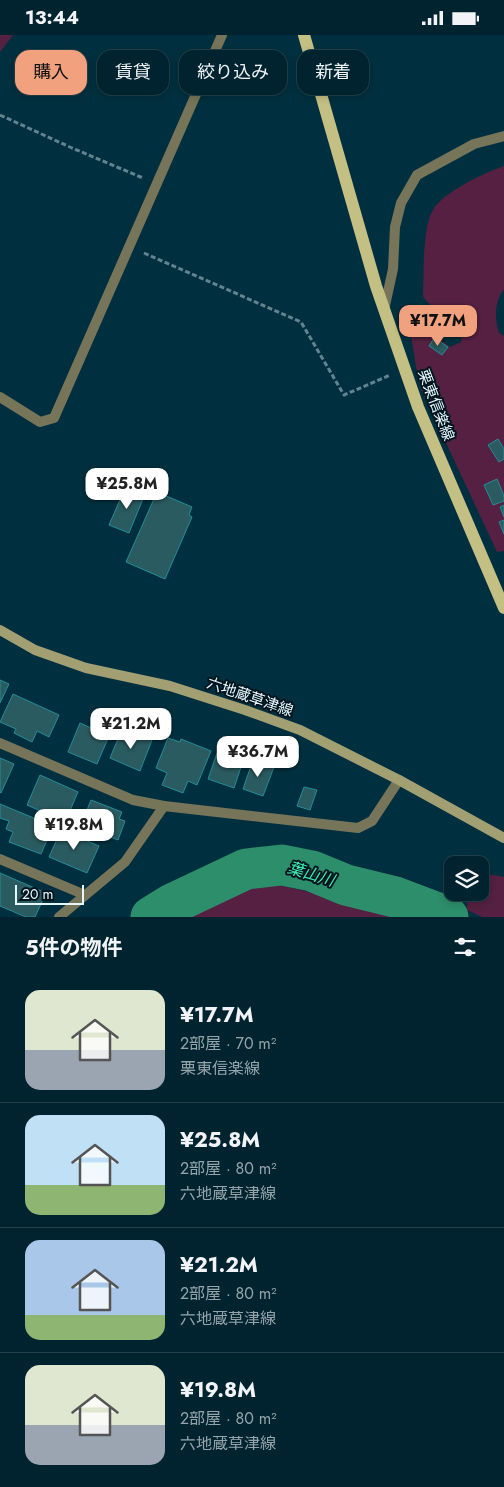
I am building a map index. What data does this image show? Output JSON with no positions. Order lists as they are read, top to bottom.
{
  "streets": {
    "main road": ["栗東信楽線", "六地蔵草津線"]
  },
  "water": ["葉山川"],
  "scale_bar": "20 m",
  "page": {
    "status": "13:44",
    "chip": [
      "購入",
      "賃貸",
      "絞り込み",
      "新着"
    ],
    "price": [
      "¥17.7M",
      "¥25.8M",
      "¥21.2M",
      "¥36.7M",
      "¥19.8M"
    ],
    "scale": "20 m",
    "heading": "5件の物件",
    "list": [
      {
        "name": "¥17.7M",
        "note": "2部屋 · 70 m² · 栗東信楽線"
      },
      {
        "name": "¥25.8M",
        "note": "2部屋 · 80 m² · 六地蔵草津線"
      },
      {
        "name": "¥21.2M",
        "note": "2部屋 · 80 m² · 六地蔵草津線"
      },
      {
        "name": "¥19.8M",
        "note": "2部屋 · 80 m² · 六地蔵草津線"
      }
    ]
  }
}
